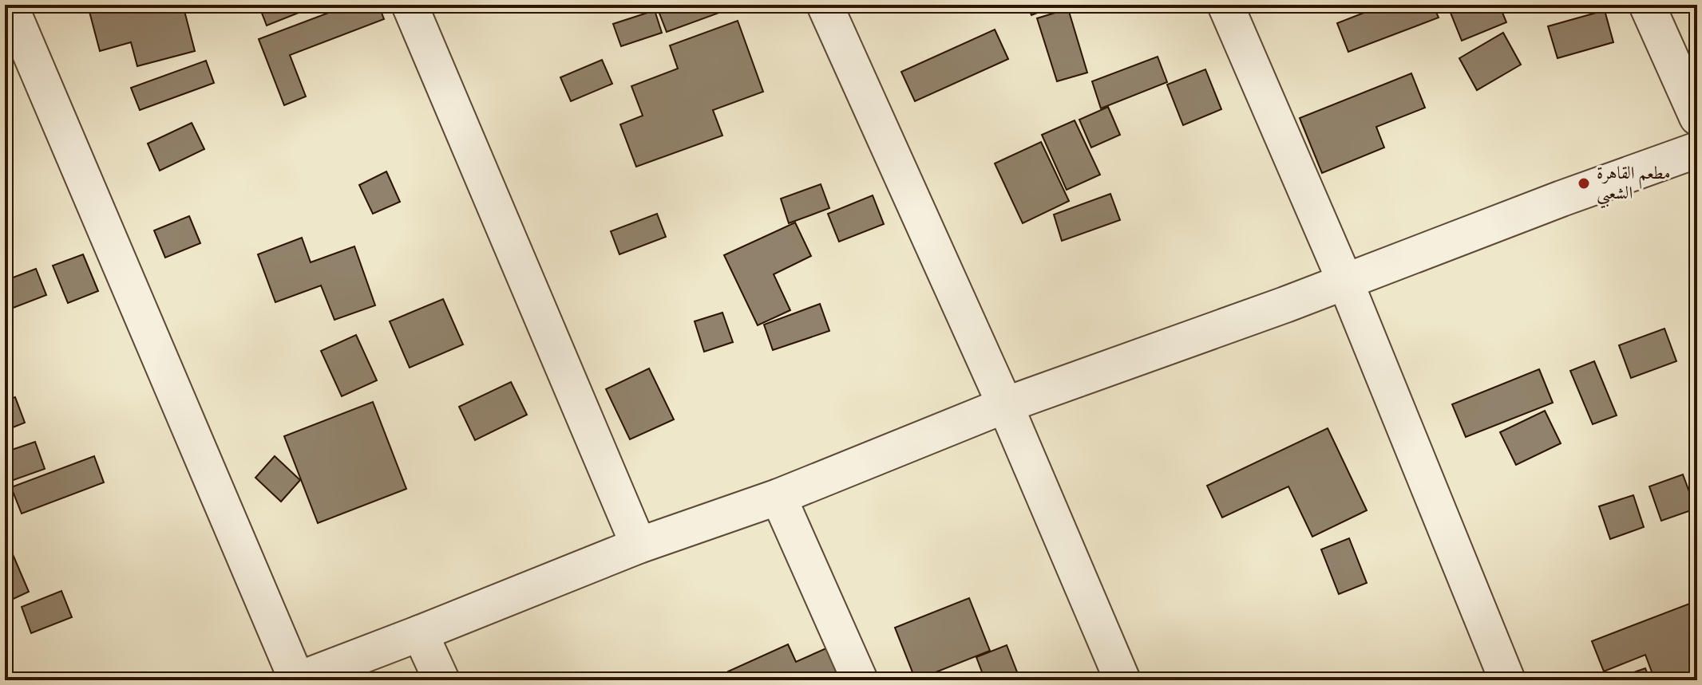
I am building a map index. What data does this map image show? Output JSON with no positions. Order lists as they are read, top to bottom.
{
  "places": ["مطعم القاهرة الشعبي"]
}
